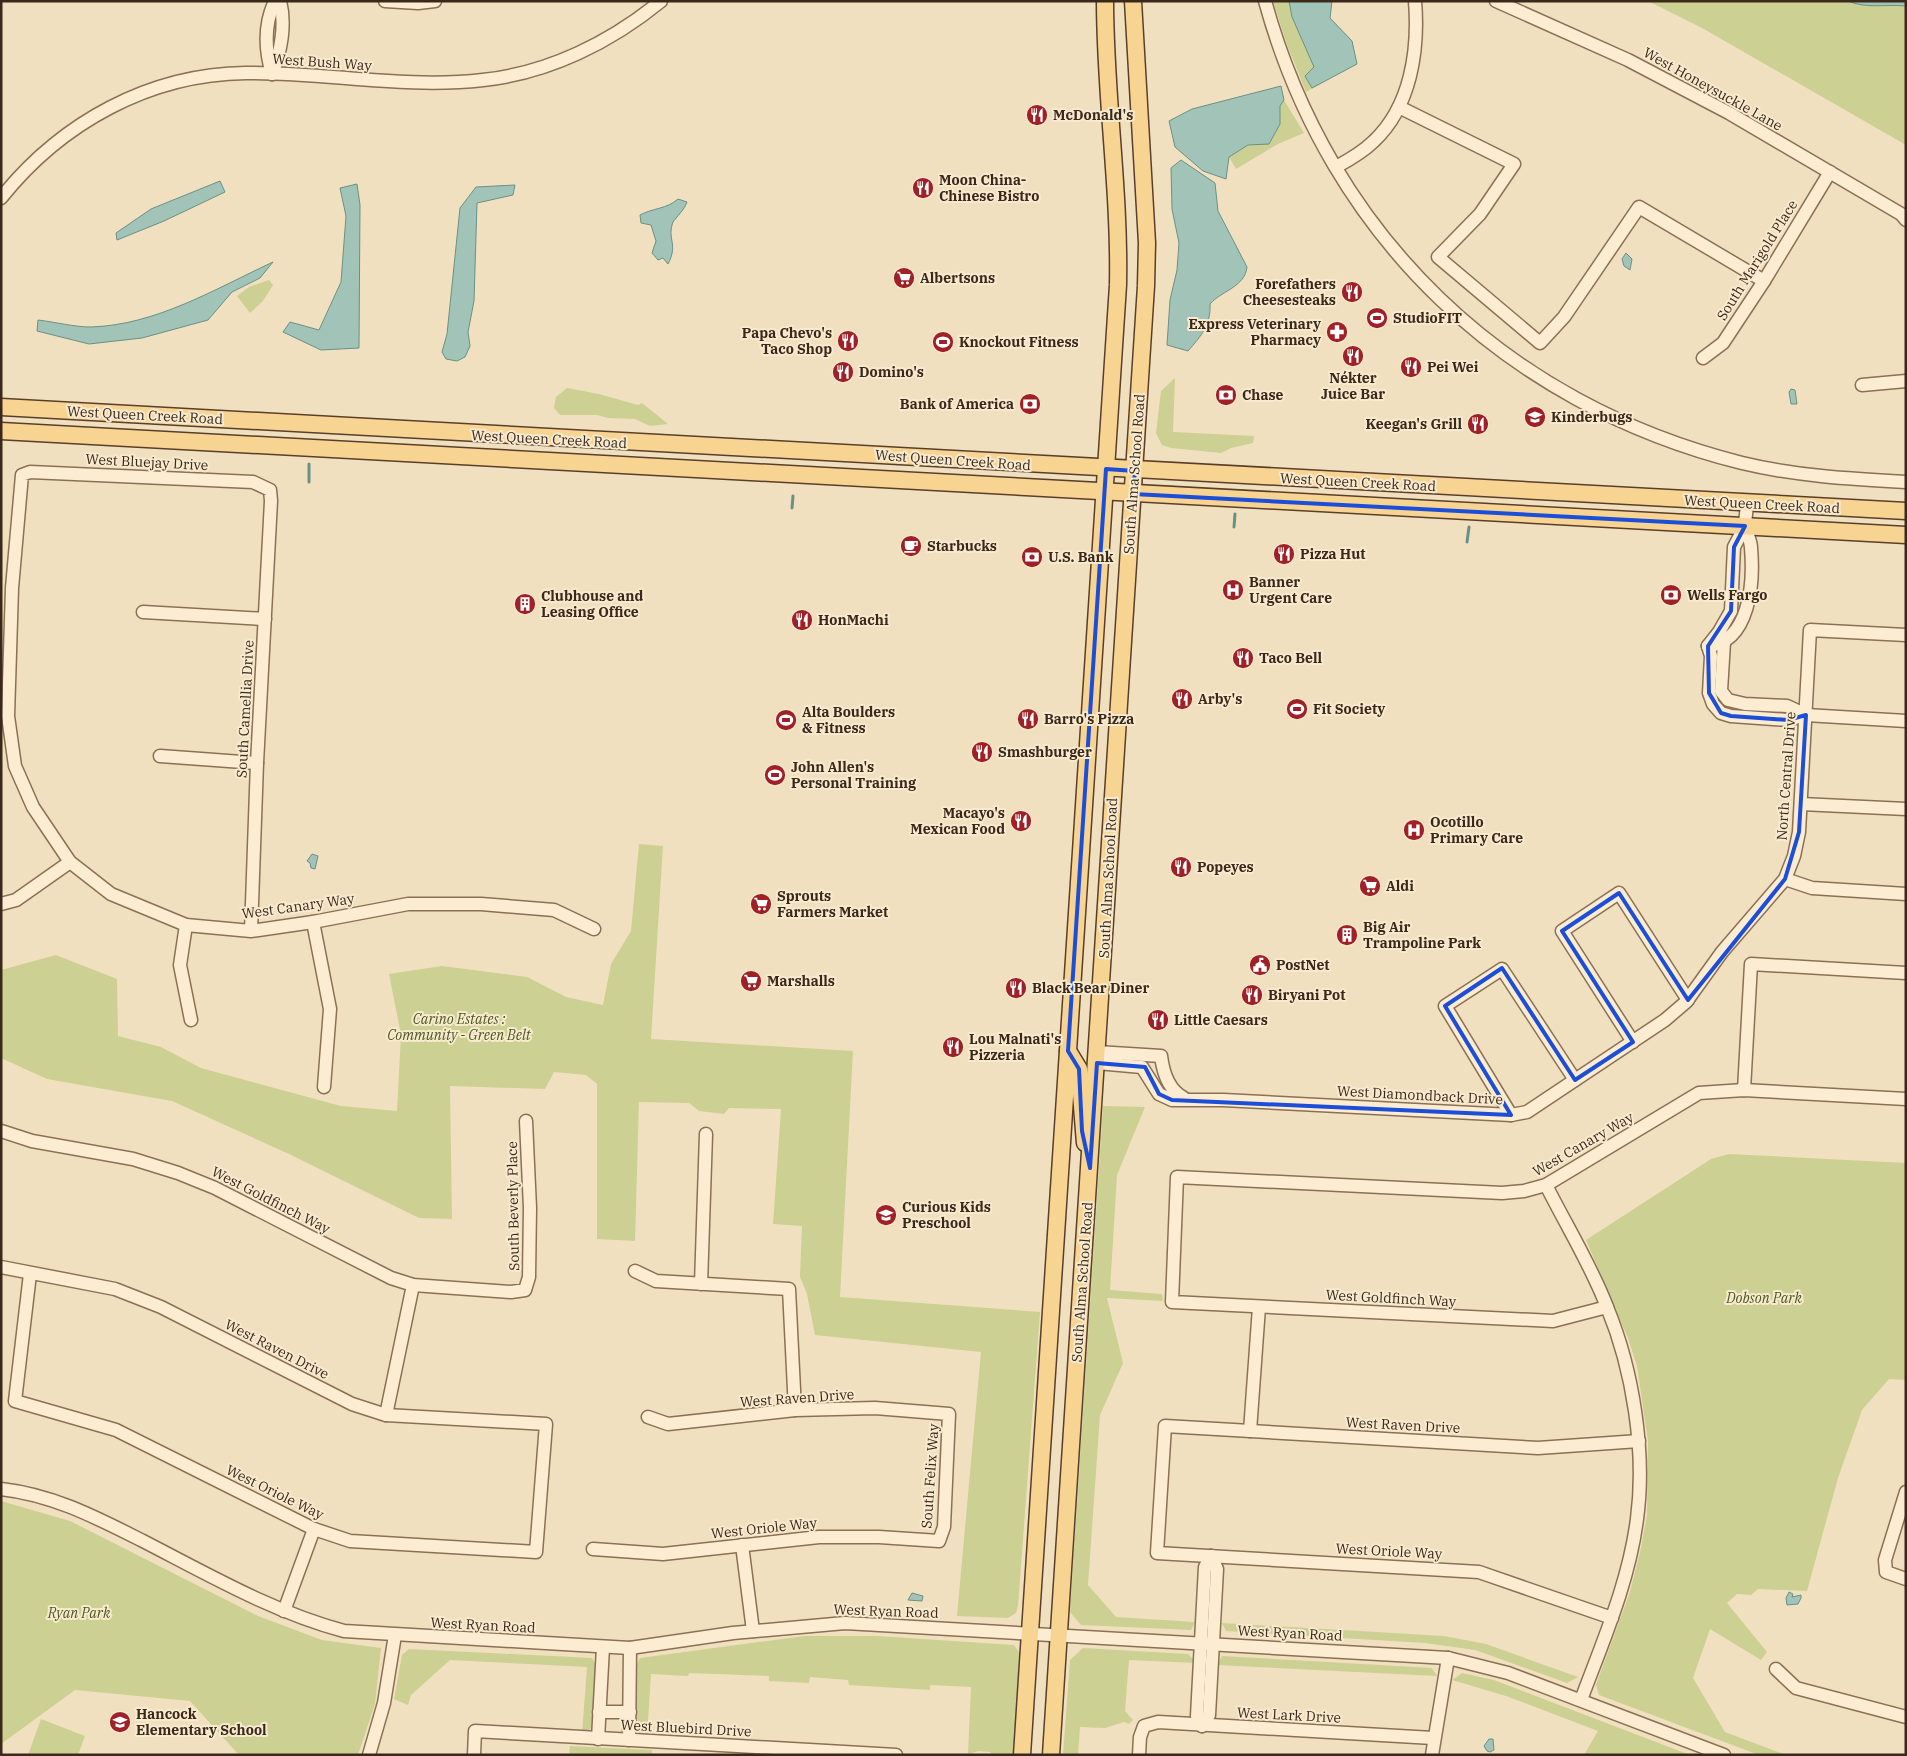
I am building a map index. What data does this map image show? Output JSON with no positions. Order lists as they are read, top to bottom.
{
  "streets": {
    "main road": ["West Queen Creek Road", "South Alma School Road"],
    "street": [
      "West Bush Way",
      "West Honeysuckle Lane",
      "South Marigold Place",
      "West Bluejay Drive",
      "South Camellia Drive",
      "North Central Drive",
      "West Canary Way",
      "West Diamondback Drive",
      "West Goldfinch Way",
      "South Beverly Place",
      "West Raven Drive",
      "South Felix Way",
      "West Oriole Way",
      "West Ryan Road",
      "West Lark Drive",
      "West Bluebird Drive"
    ]
  },
  "crossings": [
    ["West Honeysuckle Lane", "South Marigold Place"],
    ["West Queen Creek Road", "South Alma School Road"],
    ["West Bluejay Drive", "South Camellia Drive"],
    ["West Bluejay Drive", "West Canary Way"],
    ["South Alma School Road", "West Diamondback Drive"],
    ["South Alma School Road", "West Ryan Road"],
    ["South Camellia Drive", "West Canary Way"],
    ["North Central Drive", "West Diamondback Drive"],
    ["West Canary Way", "West Goldfinch Way"],
    ["West Goldfinch Way", "South Beverly Place"],
    ["West Raven Drive", "South Felix Way"],
    ["West Raven Drive", "West Oriole Way"],
    ["South Felix Way", "West Oriole Way"]
  ],
  "parks": ["Carino Estates : Community - Green Belt", "Dobson Park", "Ryan Park"],
  "places": {
    "restaurant": [
      "McDonald's",
      "Moon China- Chinese Bistro",
      "Forefathers Cheesesteaks",
      "Papa Chevo's Taco Shop",
      "Nékter Juice Bar",
      "Pei Wei",
      "Domino's",
      "Keegan's Grill",
      "Pizza Hut",
      "HonMachi",
      "Taco Bell",
      "Arby's",
      "Barro's Pizza",
      "Smashburger",
      "Macayo's Mexican Food",
      "Popeyes",
      "Black Bear Diner",
      "Biryani Pot",
      "Little Caesars",
      "Lou Malnati's Pizzeria"
    ],
    "supermarket": [
      "Albertsons",
      "Aldi",
      "Sprouts Farmers Market",
      "Marshalls"
    ],
    "sports": [
      "StudioFIT",
      "Knockout Fitness",
      "Fit Society",
      "Alta Boulders & Fitness",
      "John Allen's Personal Training"
    ],
    "pharmacy": ["Express Veterinary Pharmacy"],
    "bank": [
      "Chase",
      "Bank of America",
      "U.S. Bank",
      "Wells Fargo"
    ],
    "school or university": ["Kinderbugs", "Curious Kids Preschool", "Hancock Elementary School"],
    "cafe": ["Starbucks"],
    "hospital": ["Banner Urgent Care", "Ocotillo Primary Care"],
    "building": ["Clubhouse and Leasing Office", "Big Air Trampoline Park"],
    "public building": ["PostNet"]
  }
}
